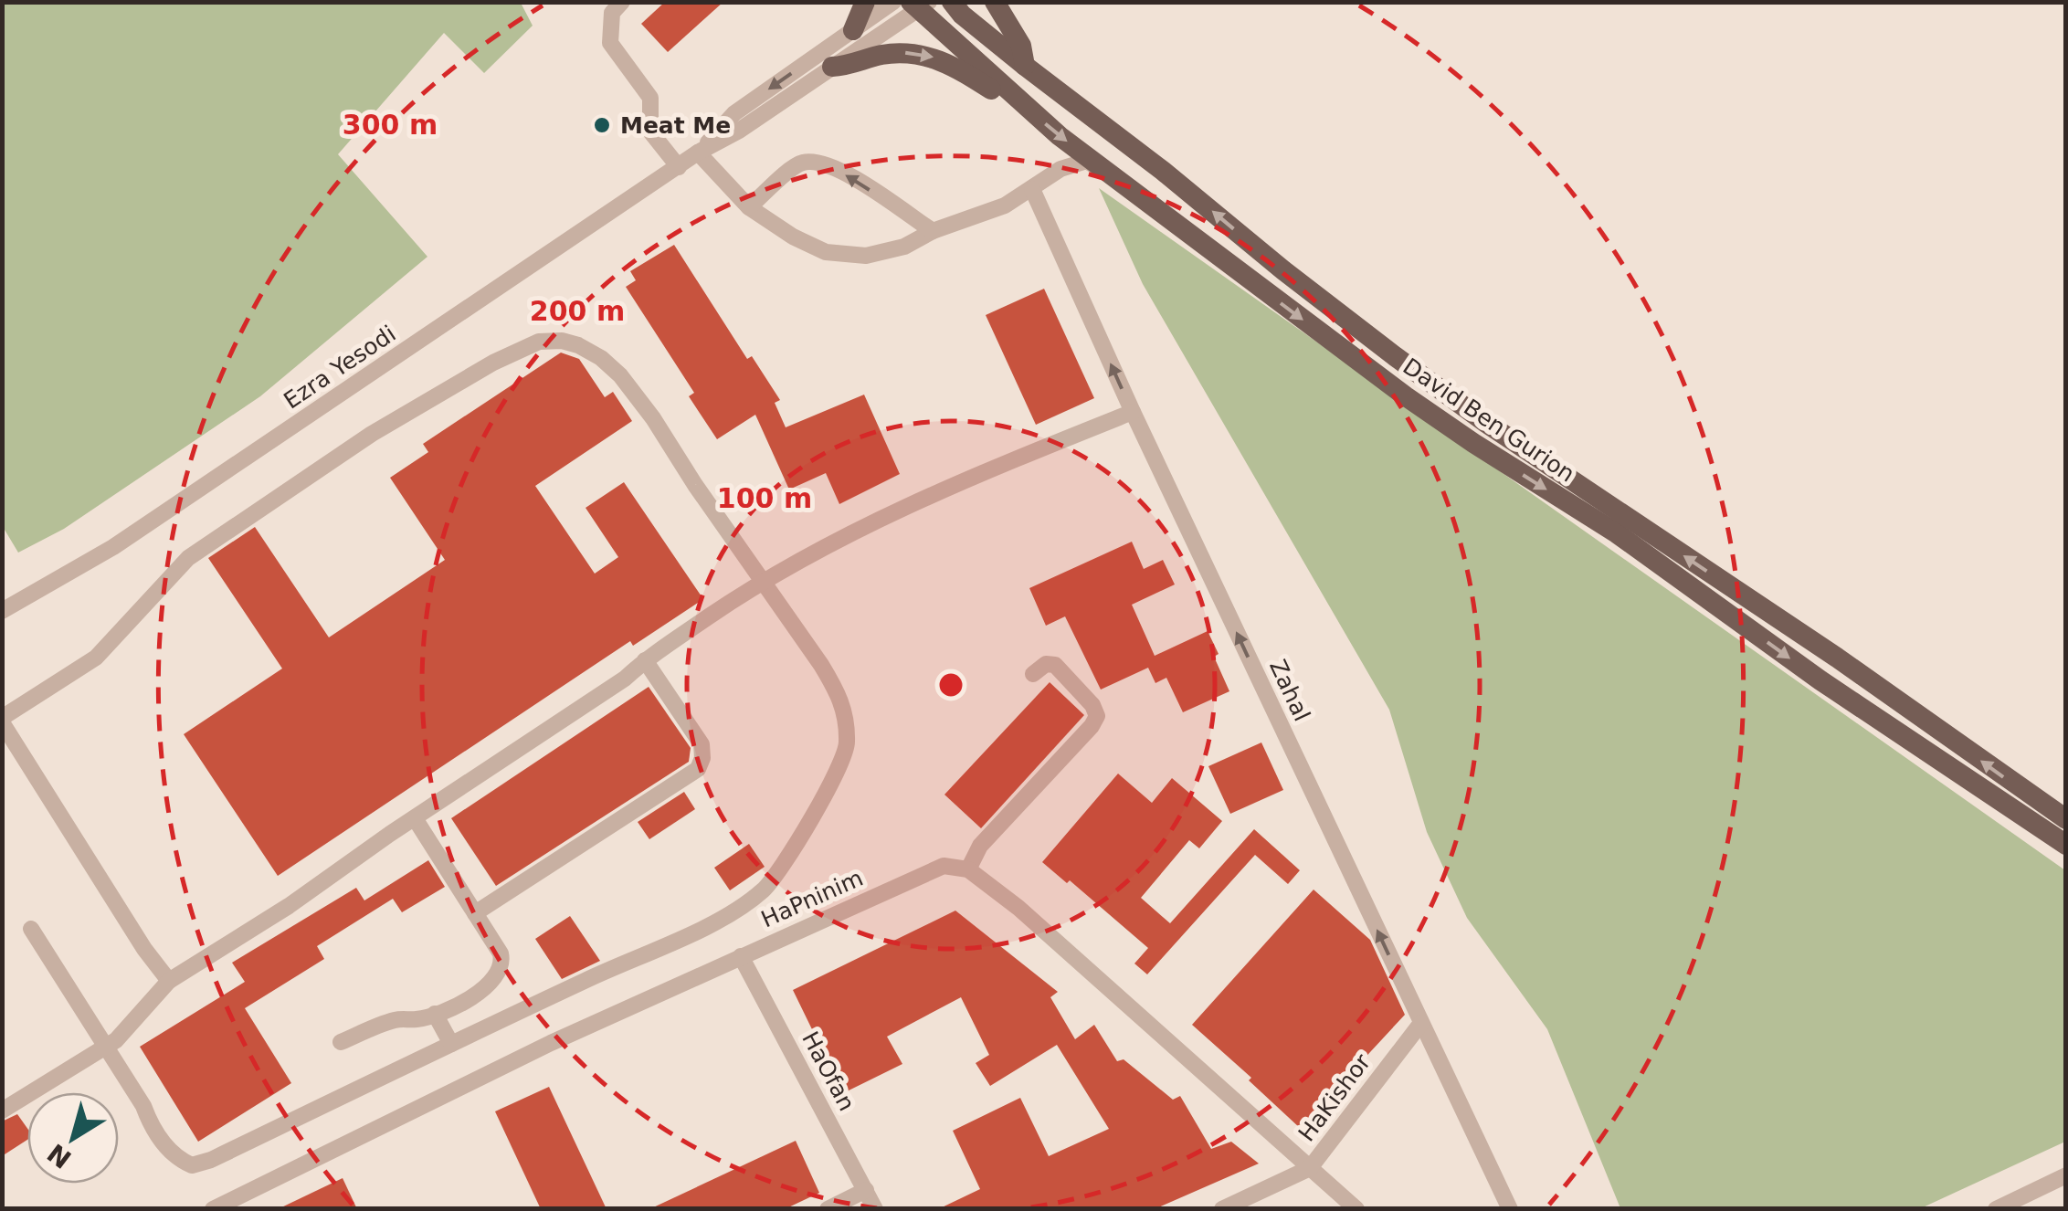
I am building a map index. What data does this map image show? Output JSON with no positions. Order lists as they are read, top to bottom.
{
  "streets": {
    "main road": ["David Ben Gurion"],
    "street": [
      "Ezra Yesodi",
      "Zahal",
      "HaPninim",
      "HaOfan",
      "HaKishor"
    ]
  },
  "crossings": [
    ["Ezra Yesodi", "David Ben Gurion"],
    ["Zahal", "HaKishor"],
    ["HaPninim", "HaOfan"]
  ],
  "one_way": ["Zahal"],
  "places": ["Meat Me"],
  "north": "bottom left",
  "rings": ["300 m", "200 m", "100 m"]
}
